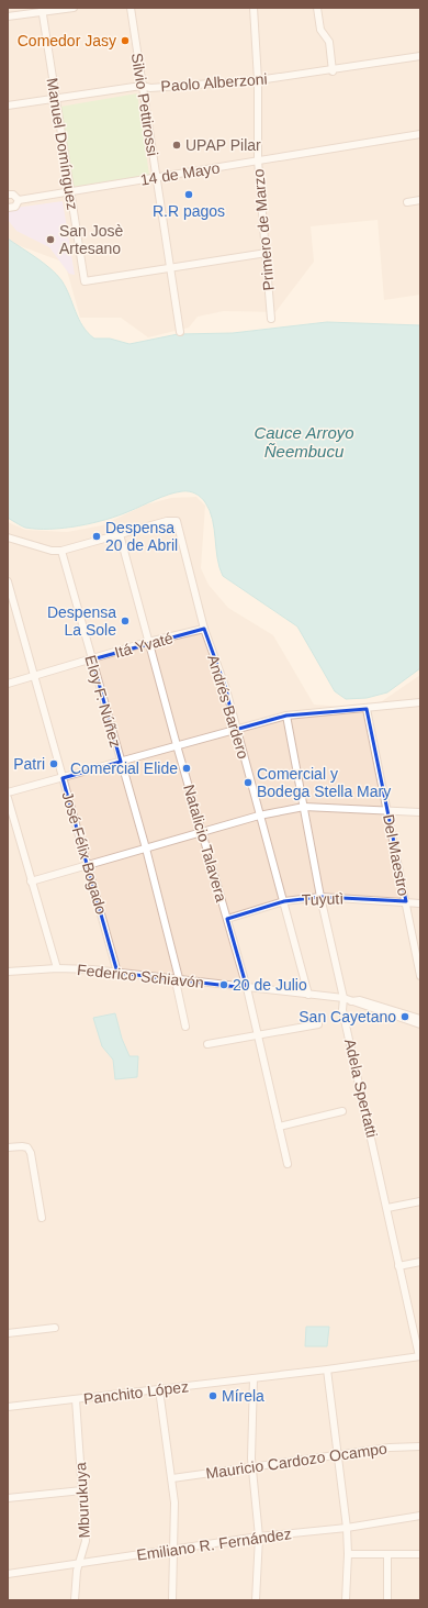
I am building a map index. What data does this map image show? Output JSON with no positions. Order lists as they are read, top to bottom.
{
  "streets": {
    "street": [
      "Paolo Alberzoni",
      "Silvio Pettirossi",
      "Manuel Domínguez",
      "14 de Mayo",
      "Primero de Marzo",
      "Itá Yvaté",
      "Eloy F. Núñez",
      "Andrés Bardero",
      "Natalicio Talavera",
      "José Félix Bogado",
      "Del Maestro",
      "Tuyutì",
      "Federico Schiavón",
      "Adela Spertatti",
      "Panchito López",
      "Mauricio Cardozo Ocampo",
      "Mburukuya",
      "Emiliano R. Fernández"
    ]
  },
  "crossings": [
    ["Paolo Alberzoni", "Silvio Pettirossi"],
    ["Paolo Alberzoni", "Manuel Domínguez"],
    ["Paolo Alberzoni", "Primero de Marzo"],
    ["Silvio Pettirossi", "Manuel Domínguez"],
    ["Silvio Pettirossi", "14 de Mayo"],
    ["Manuel Domínguez", "14 de Mayo"],
    ["14 de Mayo", "Primero de Marzo"],
    ["Itá Yvaté", "Eloy F. Núñez"],
    ["Itá Yvaté", "Andrés Bardero"],
    ["Itá Yvaté", "Natalicio Talavera"],
    ["Itá Yvaté", "José Félix Bogado"],
    ["Eloy F. Núñez", "Federico Schiavón"],
    ["Andrés Bardero", "Natalicio Talavera"],
    ["Andrés Bardero", "Tuyutì"],
    ["Andrés Bardero", "Federico Schiavón"],
    ["Natalicio Talavera", "Tuyutì"],
    ["Natalicio Talavera", "Federico Schiavón"],
    ["José Félix Bogado", "Federico Schiavón"],
    ["Del Maestro", "Tuyutì"],
    ["Tuyutì", "Adela Spertatti"],
    ["Federico Schiavón", "Adela Spertatti"],
    ["Adela Spertatti", "Panchito López"],
    ["Panchito López", "Mburukuya"],
    ["Mburukuya", "Emiliano R. Fernández"]
  ],
  "water": ["Cauce Arroyo Ñeembucu"],
  "places": [
    "Comedor Jasy",
    "UPAP Pilar",
    "R.R pagos",
    "San Josè Artesano",
    "Despensa 20 de Abril",
    "Despensa La Sole",
    "Patri",
    "Comercial Elide",
    "Comercial y Bodega Stella Mary",
    "20 de Julio",
    "San Cayetano",
    "Mírela"
  ]
}
